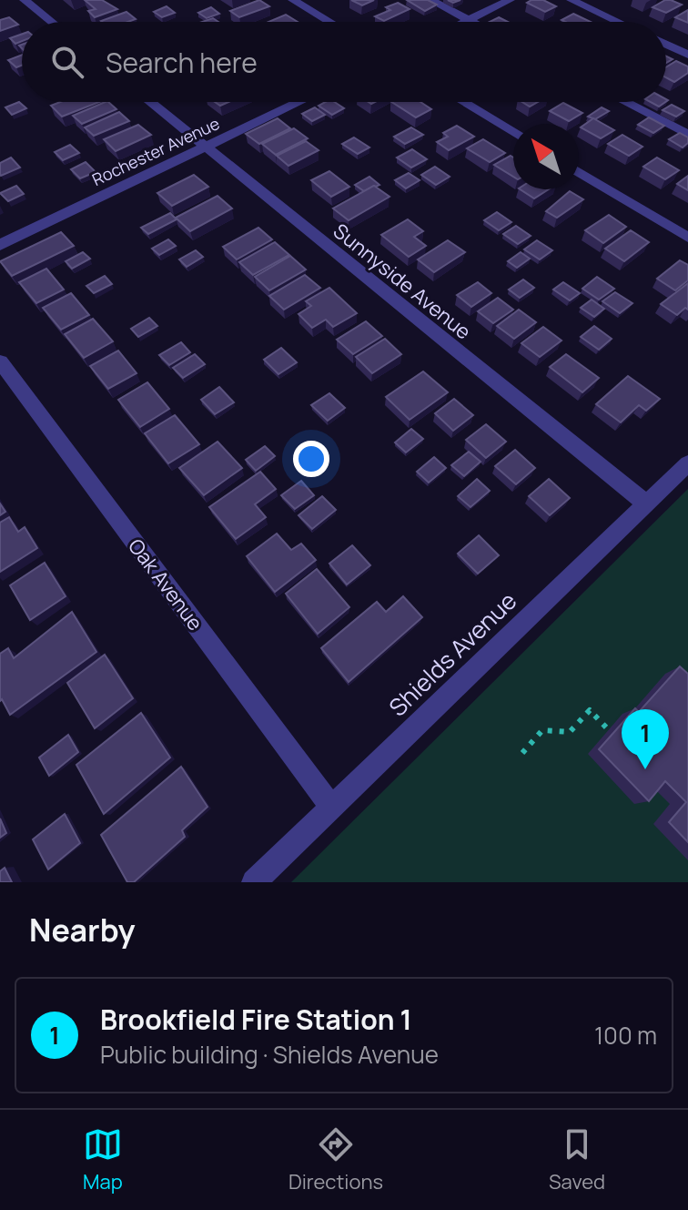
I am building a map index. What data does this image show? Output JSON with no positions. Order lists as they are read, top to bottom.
{
  "streets": {
    "street": [
      "Rochester Avenue",
      "Sunnyside Avenue",
      "Oak Avenue",
      "Shields Avenue"
    ]
  },
  "crossings": [
    ["Rochester Avenue", "Sunnyside Avenue"],
    ["Sunnyside Avenue", "Shields Avenue"],
    ["Oak Avenue", "Shields Avenue"]
  ],
  "north": "top left",
  "page": {
    "search": "Search here",
    "pins": "1",
    "heading": "Nearby",
    "list": [
      {
        "mark": "1",
        "name": "Brookfield Fire Station 1",
        "note": "Public building · Shields Avenue",
        "value": "100 m"
      }
    ],
    "nav": ["Map", "Directions", "Saved"]
  }
}
